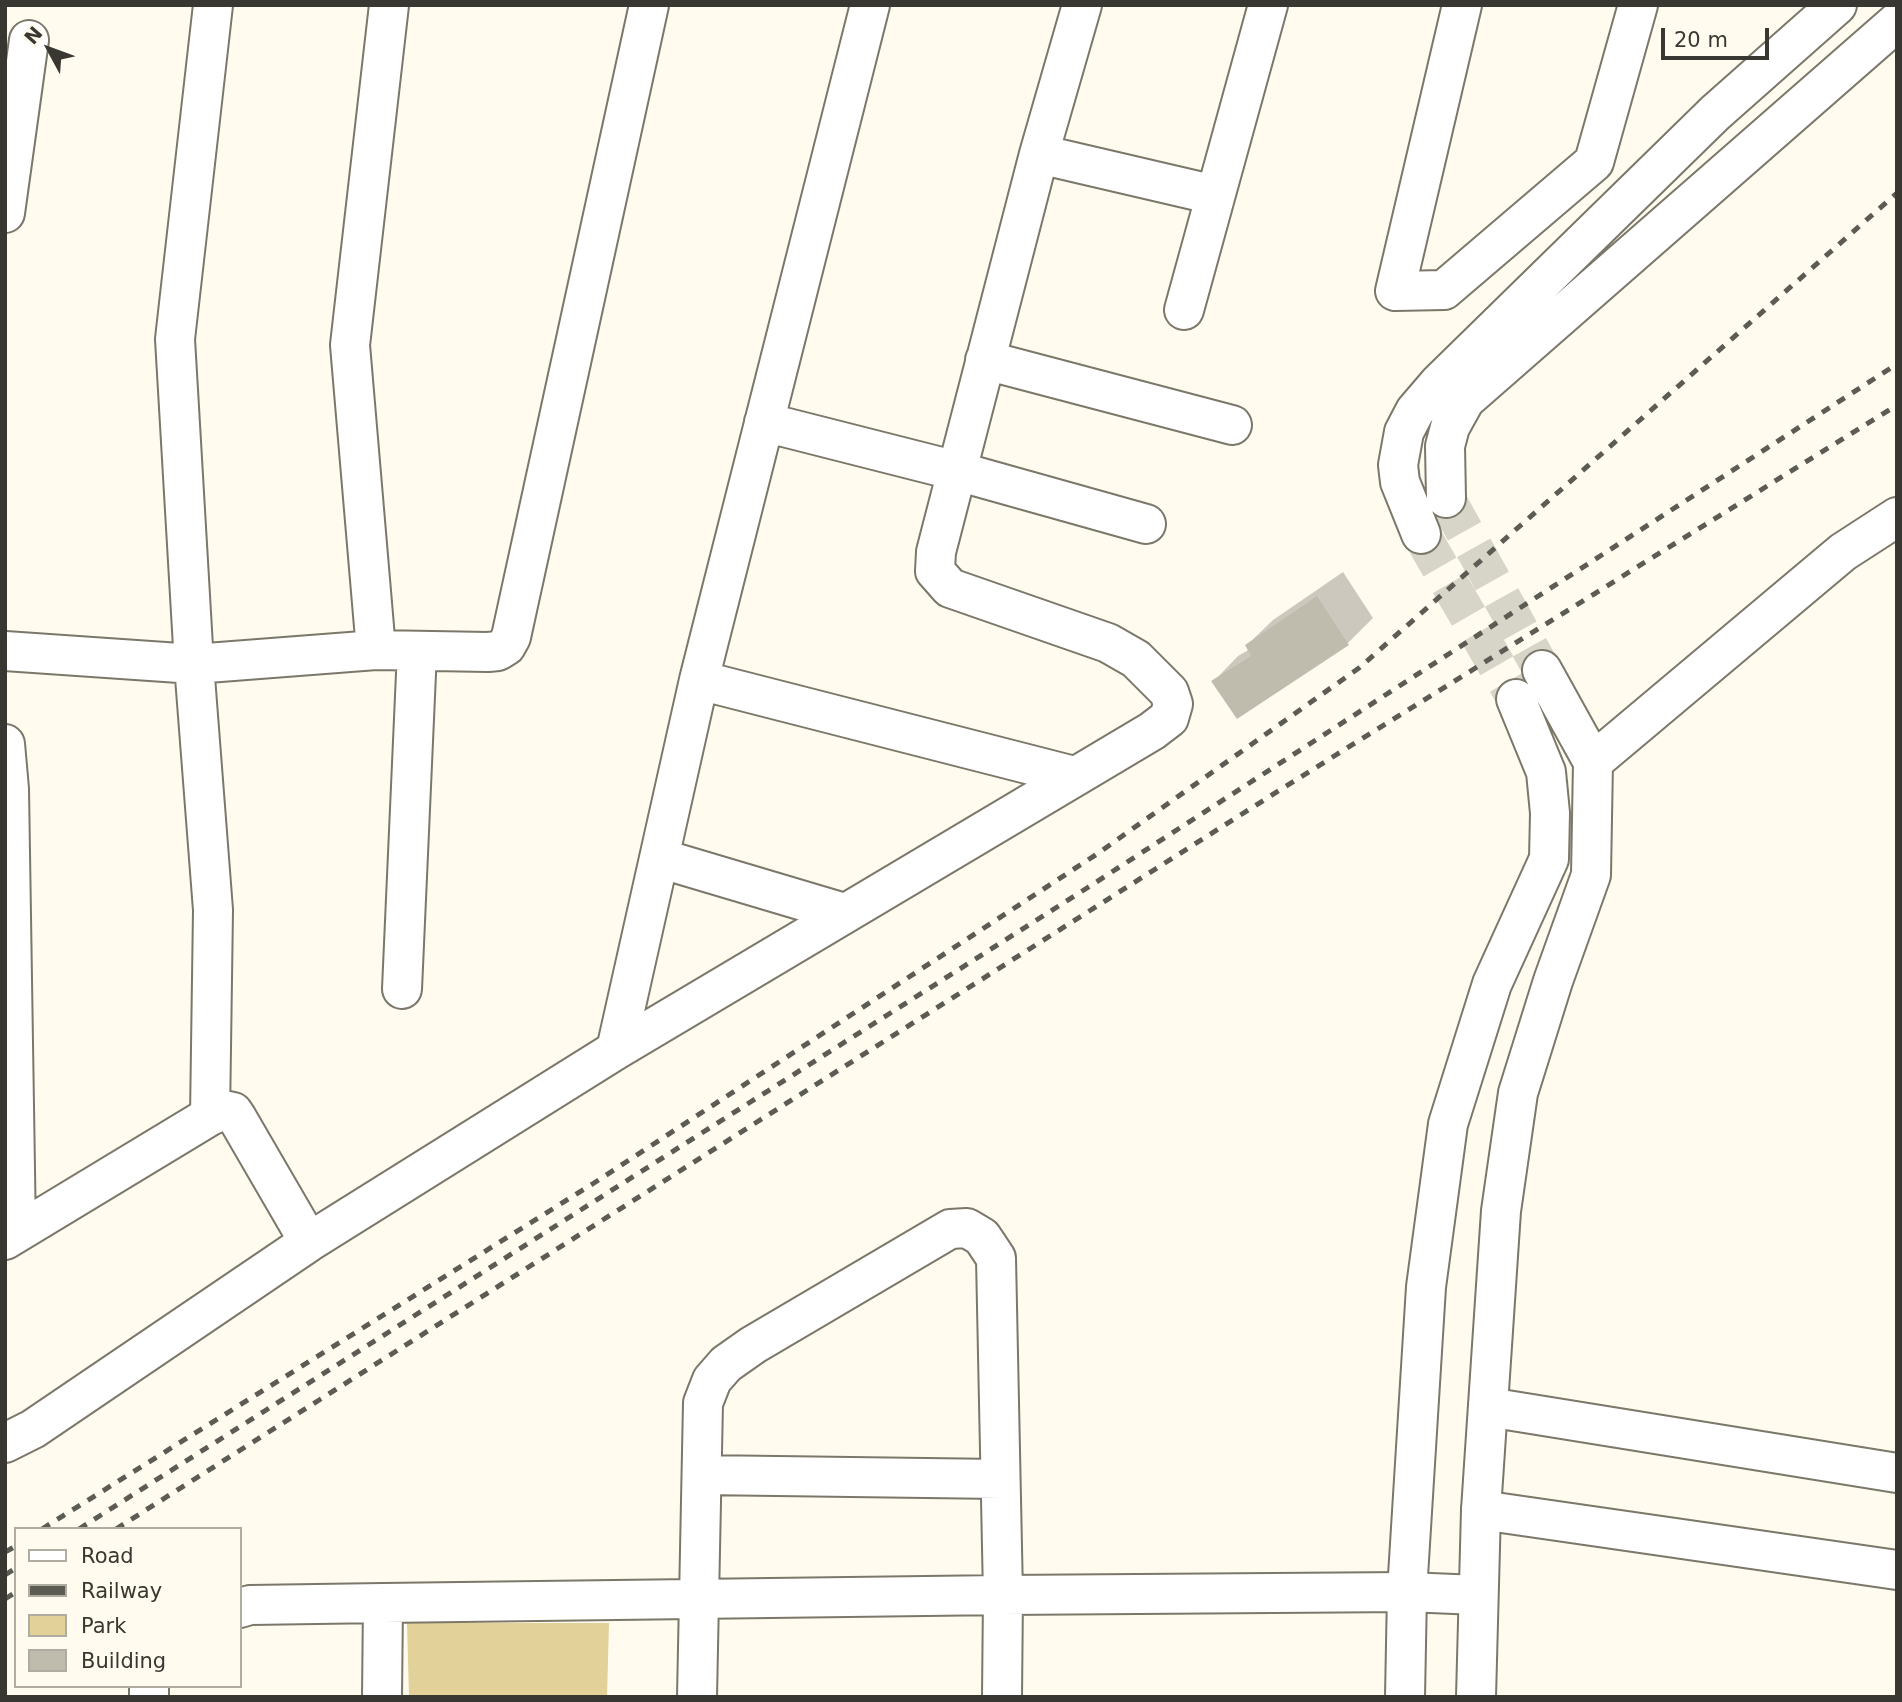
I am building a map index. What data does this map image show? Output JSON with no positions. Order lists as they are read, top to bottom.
{
  "legend": [
    "Road",
    "Railway",
    "Park",
    "Building"
  ],
  "scale_bar": "20 m",
  "north": "top left"
}
